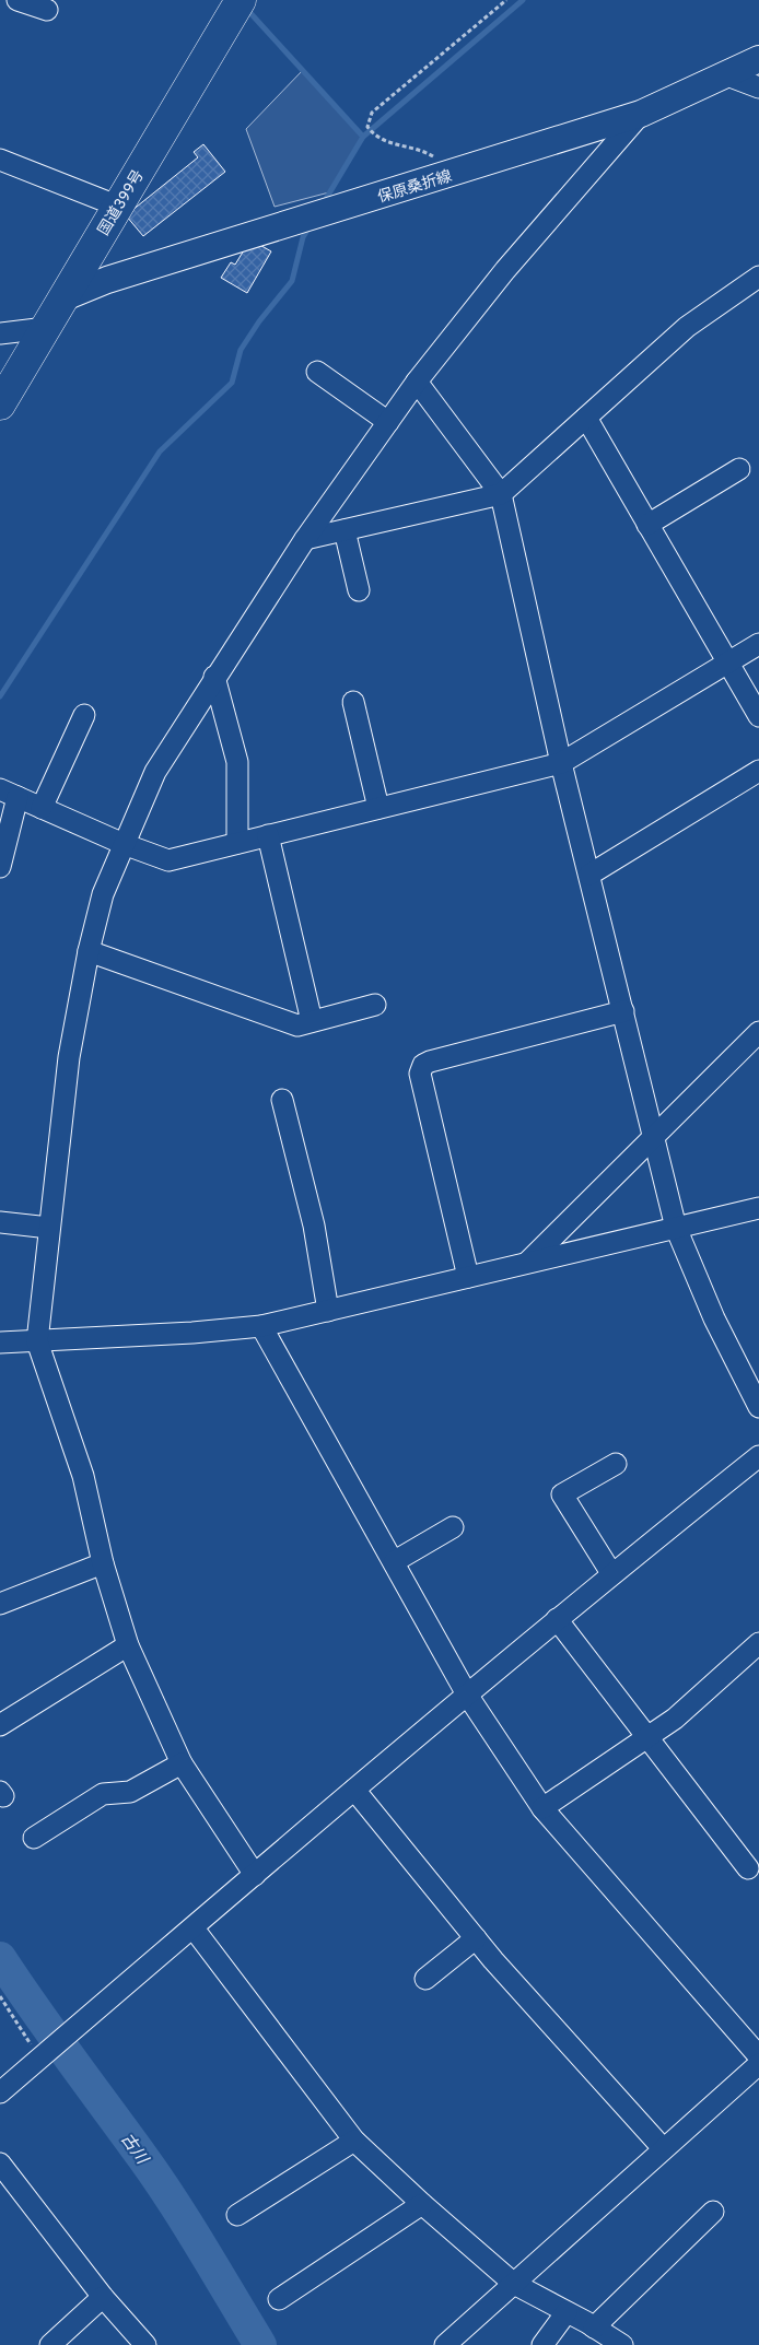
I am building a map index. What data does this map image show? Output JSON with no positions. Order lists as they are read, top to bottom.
{
  "streets": {
    "highway": ["国道399号"],
    "main road": ["保原桑折線"]
  },
  "crossings": [
    ["保原桑折線", "国道399号"]
  ],
  "water": ["古川"]
}
